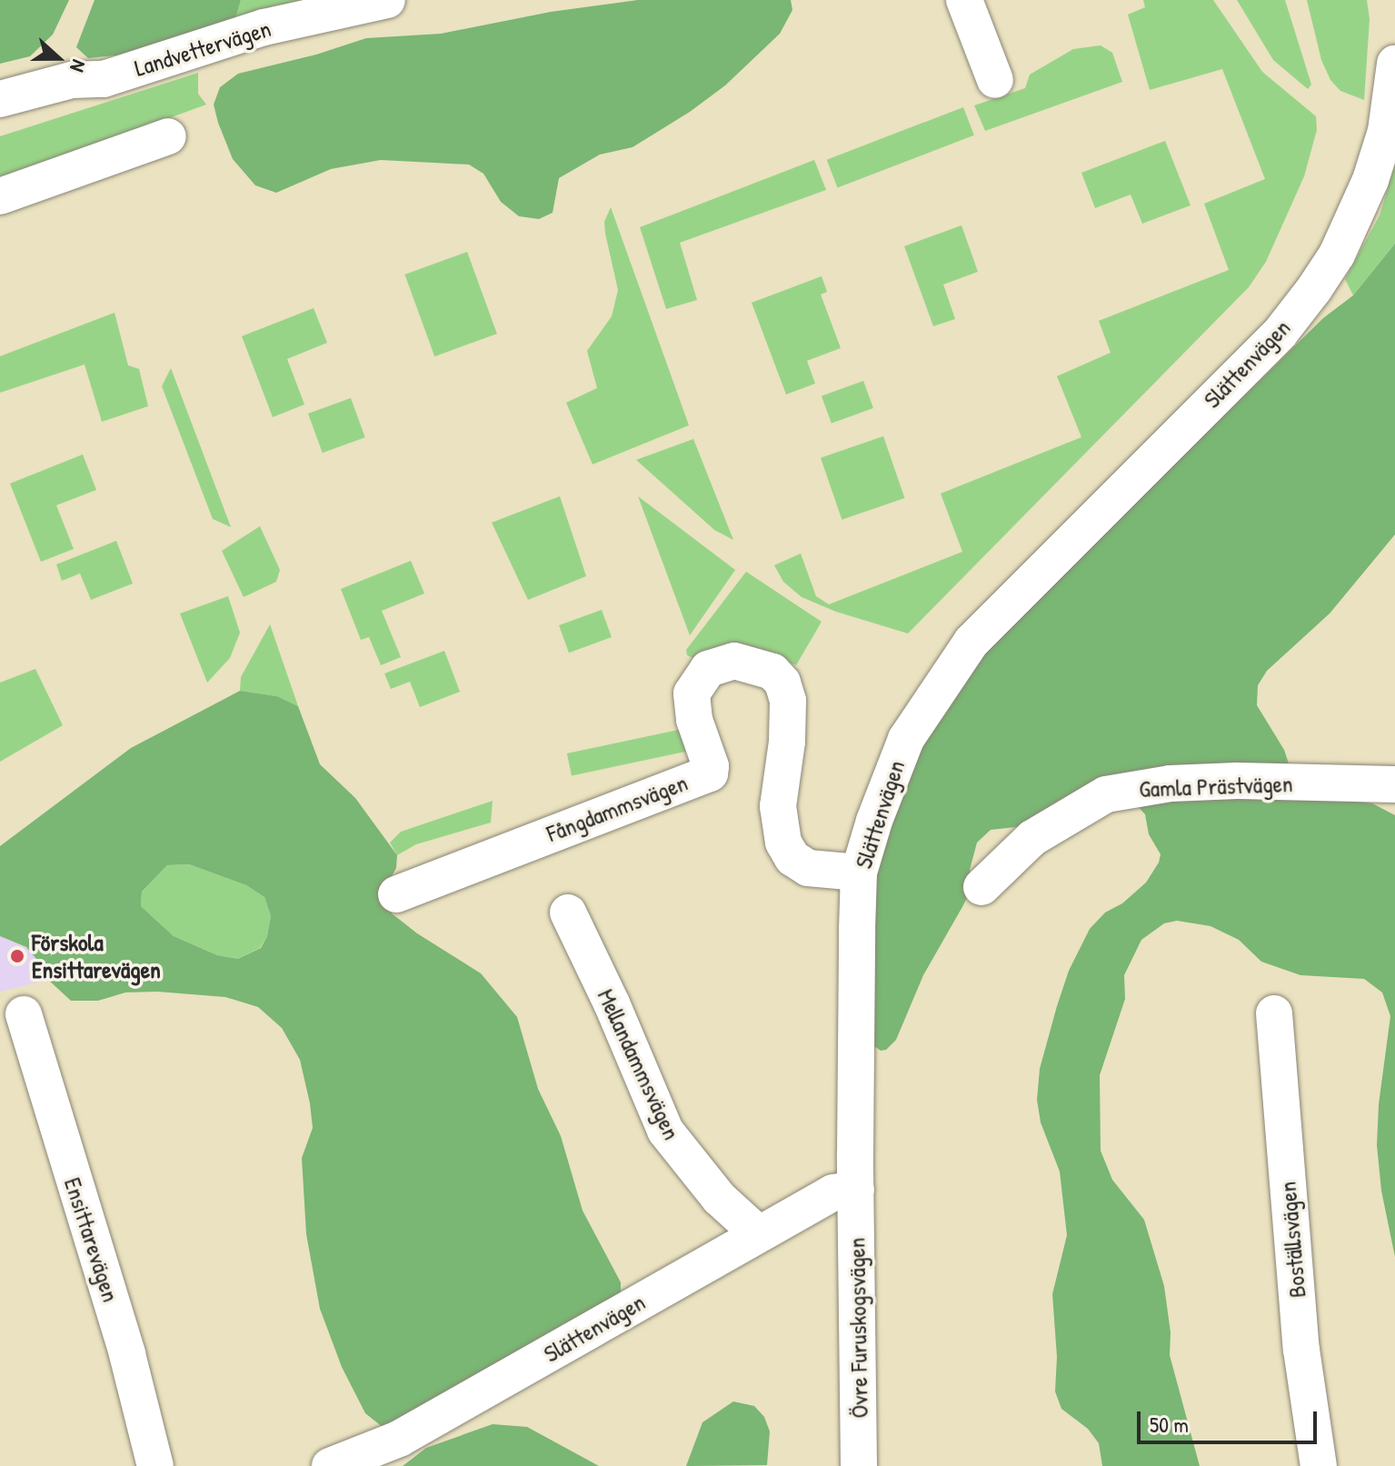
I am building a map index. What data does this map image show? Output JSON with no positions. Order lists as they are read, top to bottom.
{
  "streets": {
    "street": [
      "Landvettervägen",
      "Slättenvägen",
      "Gamla Prästvägen",
      "Fångdammsvägen",
      "Mellandammsvägen",
      "Ensittarevägen",
      "Boställsvägen",
      "Övre Furuskogsvägen"
    ]
  },
  "crossings": [
    ["Slättenvägen", "Fångdammsvägen"],
    ["Slättenvägen", "Mellandammsvägen"],
    ["Slättenvägen", "Övre Furuskogsvägen"]
  ],
  "places": ["Förskola Ensittarevägen"],
  "scale_bar": "50 m",
  "north": "right"
}
